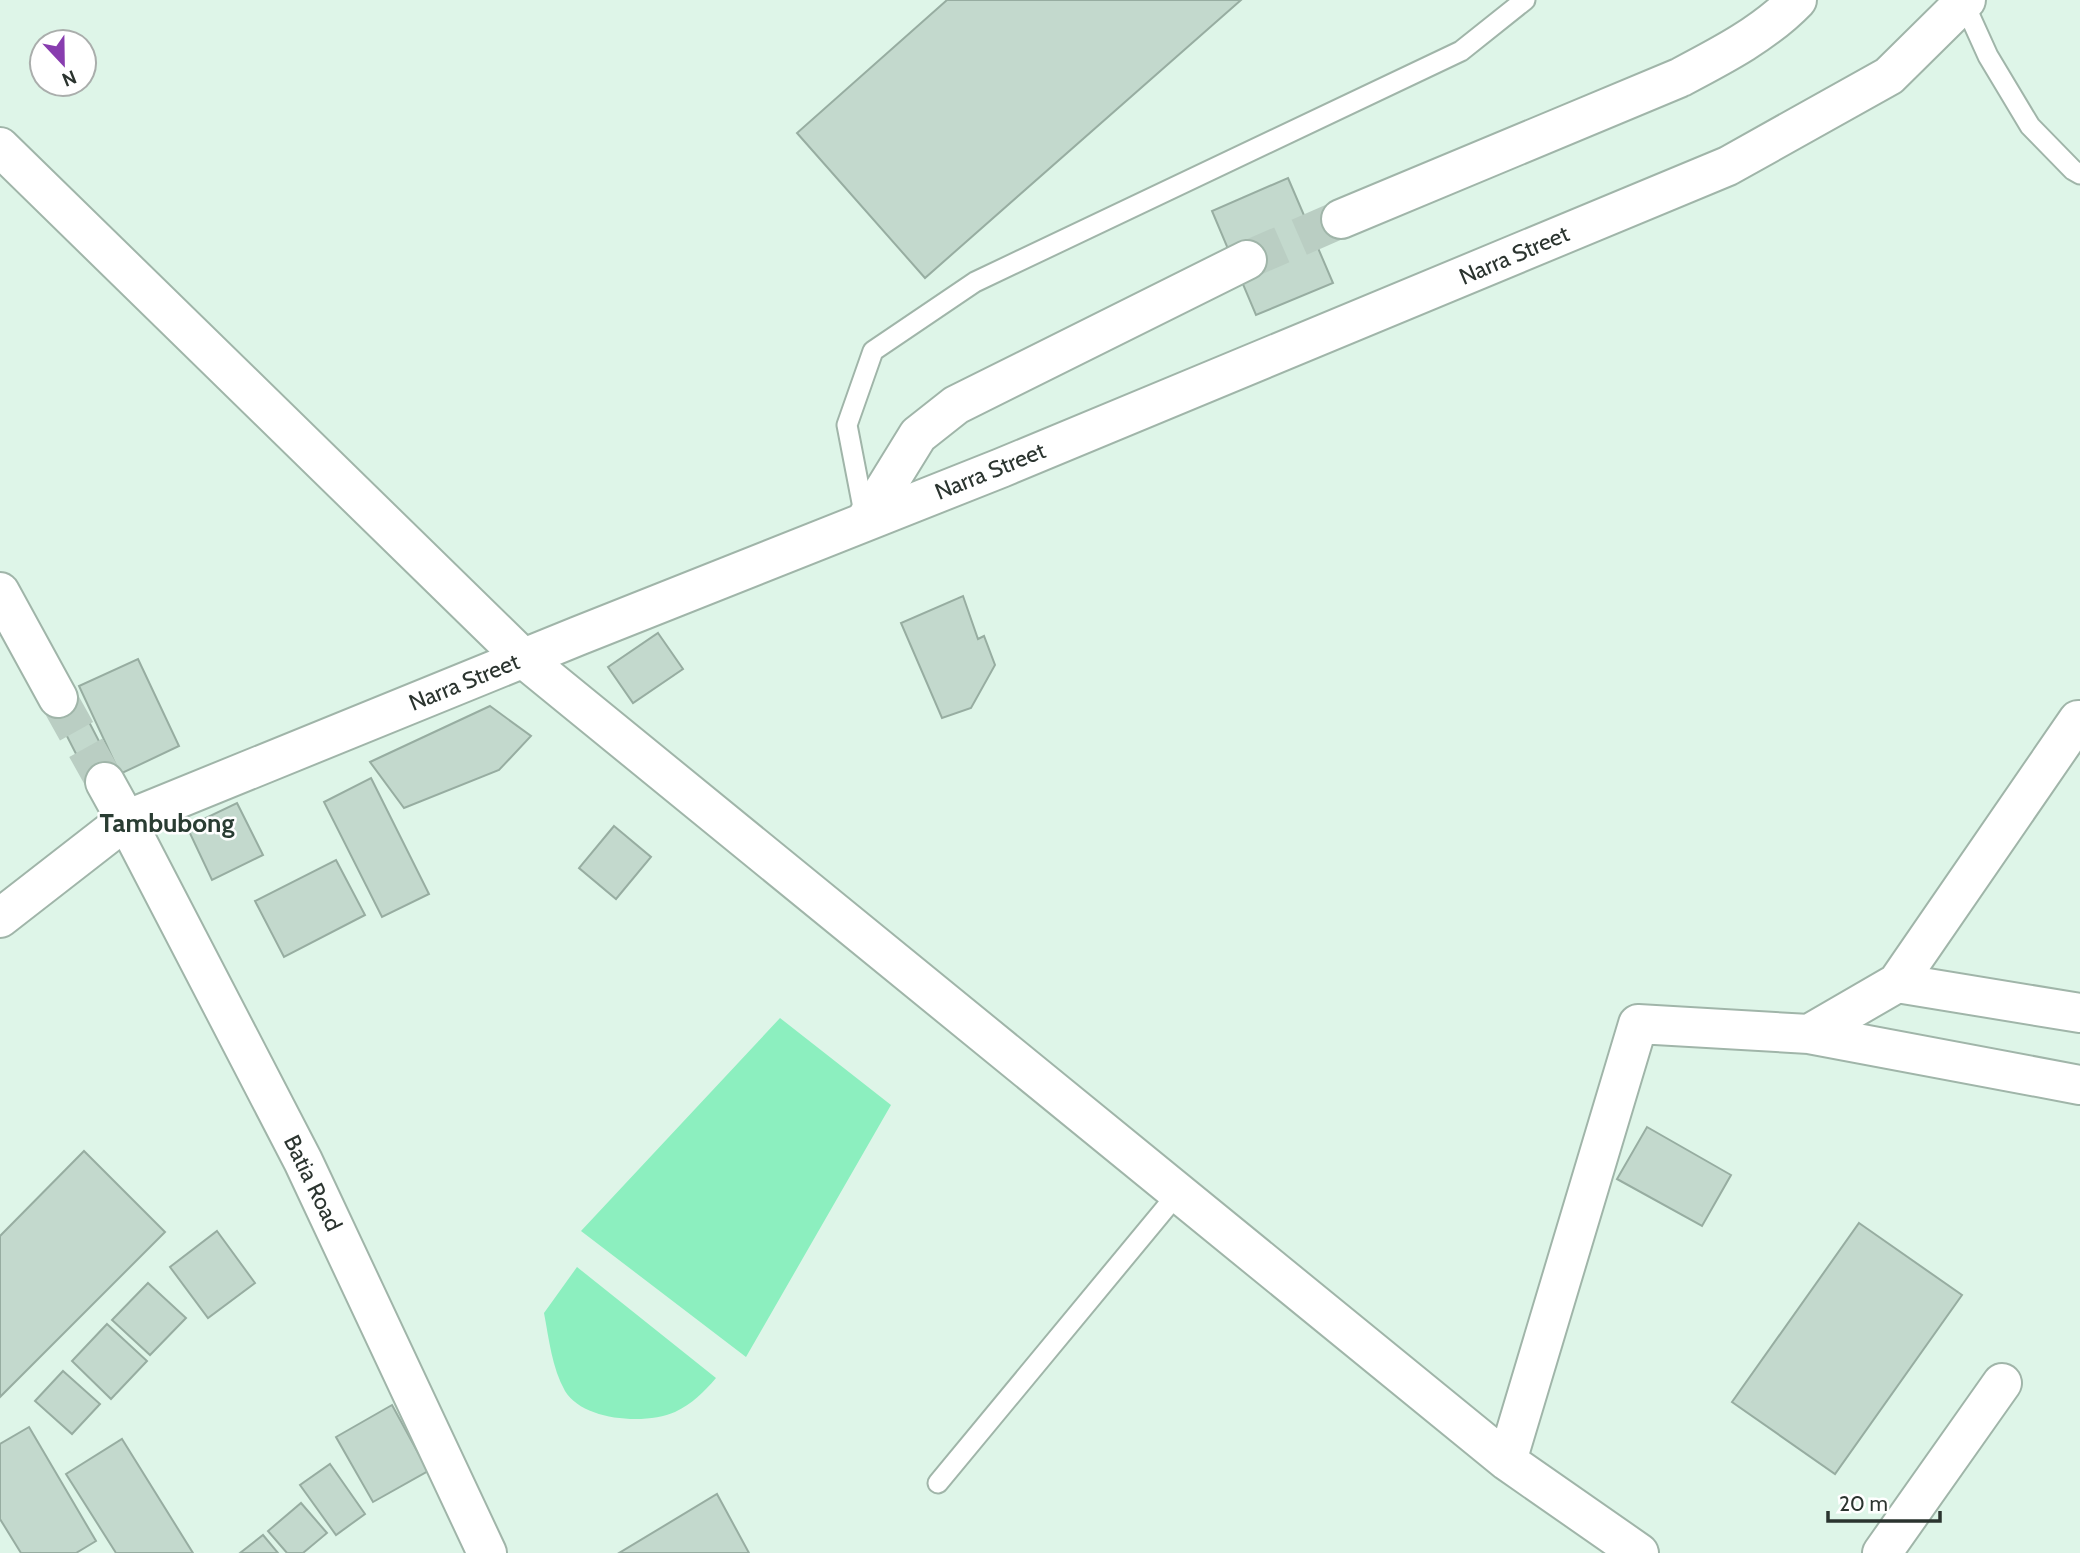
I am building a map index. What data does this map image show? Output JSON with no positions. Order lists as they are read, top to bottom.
{
  "streets": {
    "main road": ["Narra Street", "Batia Road"]
  },
  "crossings": [
    ["Narra Street", "Batia Road"]
  ],
  "districts": ["Tambubong"],
  "scale_bar": "20 m",
  "north": "bottom"
}
